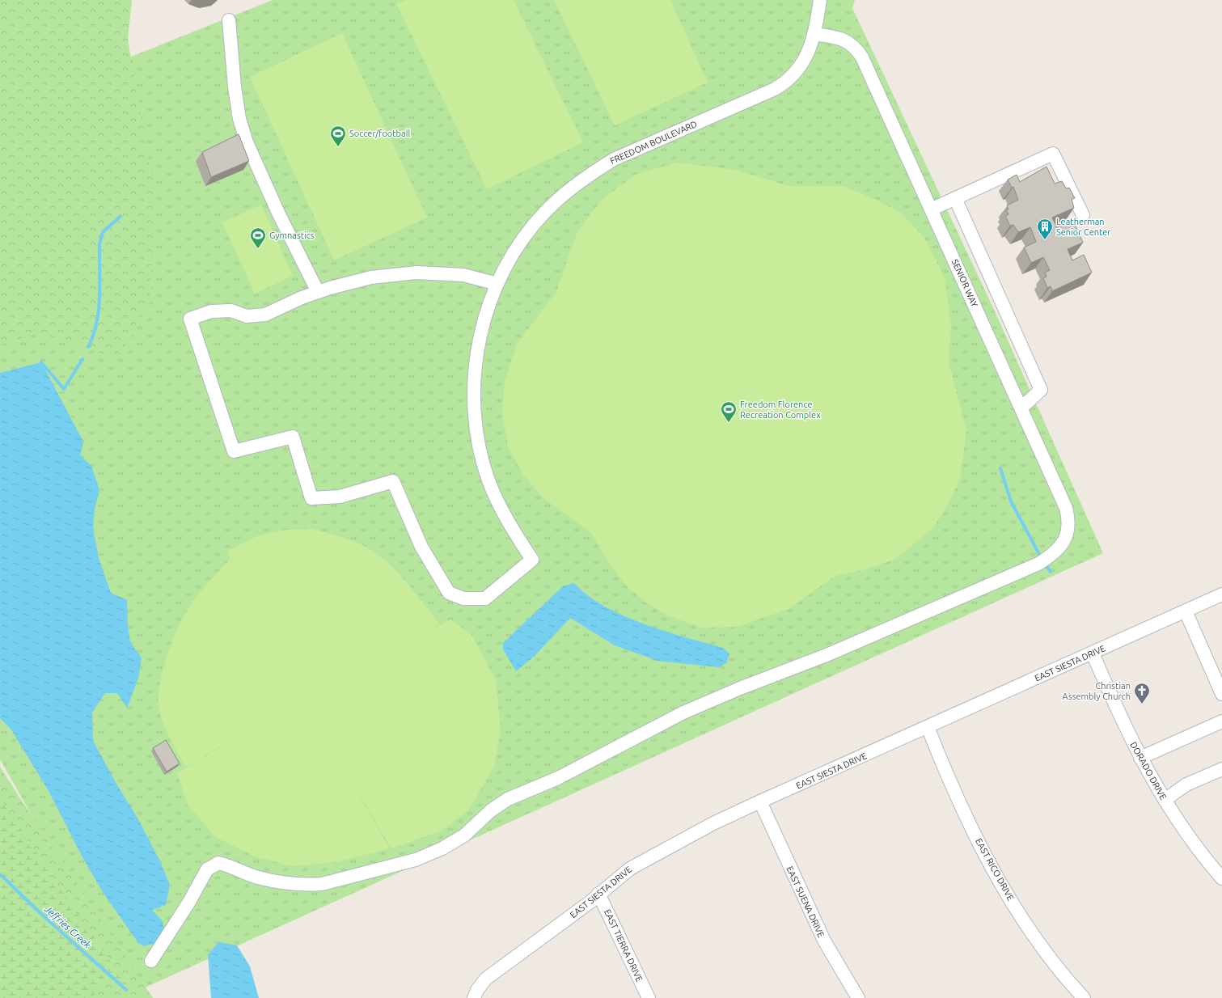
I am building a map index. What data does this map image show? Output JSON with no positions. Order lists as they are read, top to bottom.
{
  "streets": {
    "street": [
      "FREEDOM BOULEVARD",
      "SENIOR WAY",
      "EAST SIESTA DRIVE",
      "DORADO DRIVE",
      "EAST RICO DRIVE",
      "EAST SUENA DRIVE",
      "EAST TIERRA DRIVE"
    ]
  },
  "crossings": [
    ["FREEDOM BOULEVARD", "SENIOR WAY"],
    ["EAST SIESTA DRIVE", "DORADO DRIVE"],
    ["EAST SIESTA DRIVE", "EAST RICO DRIVE"],
    ["EAST SIESTA DRIVE", "EAST SUENA DRIVE"],
    ["EAST SIESTA DRIVE", "EAST TIERRA DRIVE"]
  ],
  "water": ["Jeffries Creek"],
  "places": {
    "sports": ["Soccer/football", "Gymnastics", "Freedom Florence Recreation Complex"],
    "building": ["Leatherman Senior Center"],
    "church": ["Christian Assembly Church"]
  }
}
